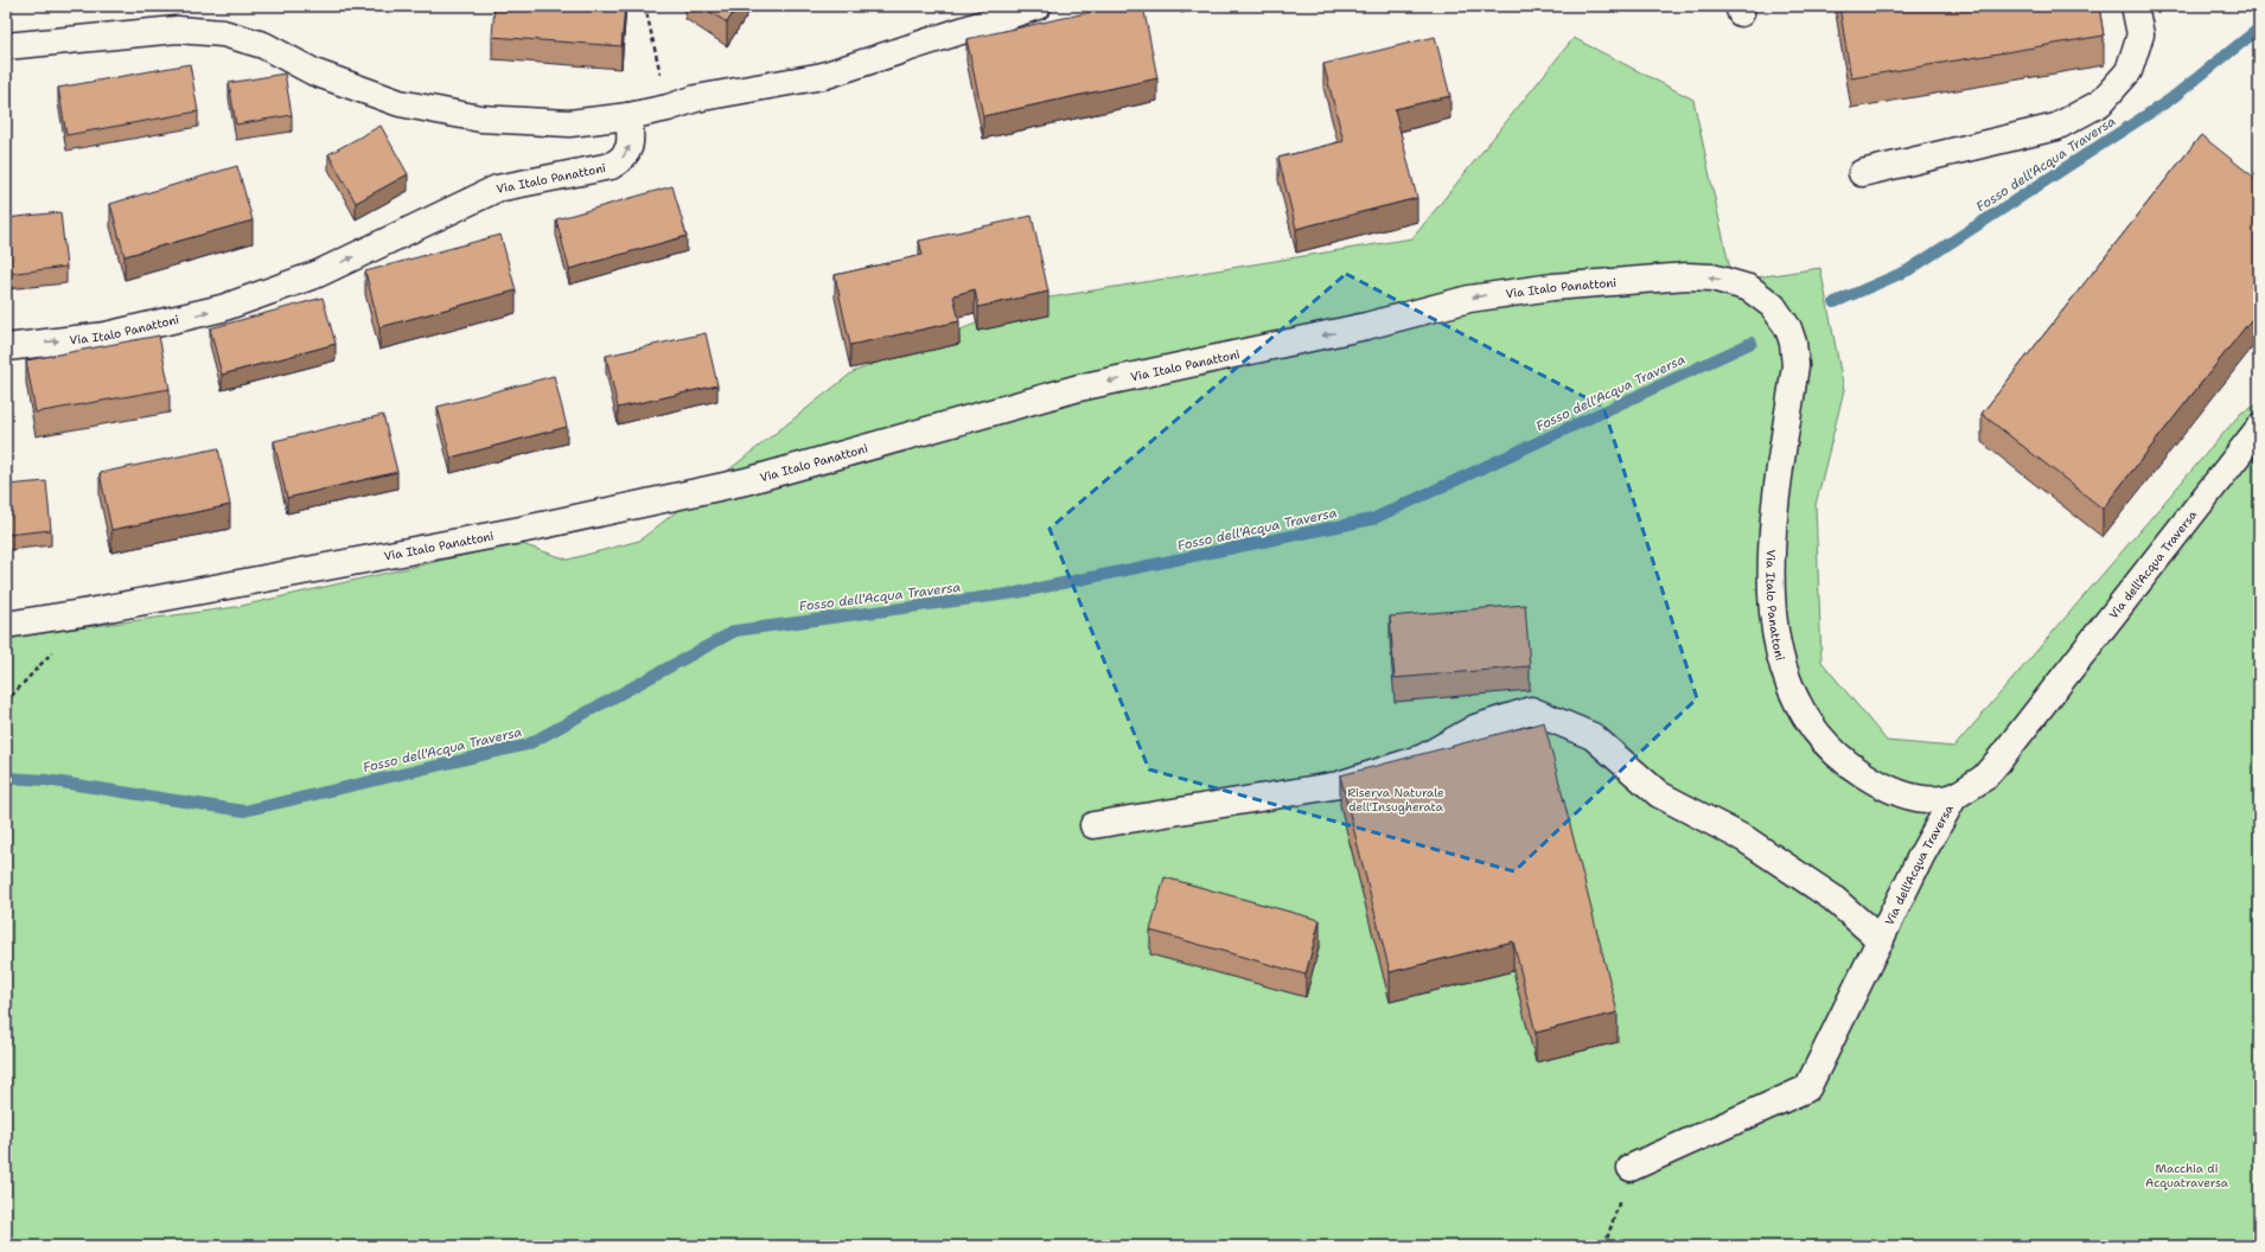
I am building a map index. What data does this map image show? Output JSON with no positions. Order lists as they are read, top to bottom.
{
  "streets": {
    "street": ["Via Italo Panattoni", "Via dell'Acqua Traversa"]
  },
  "crossings": [
    ["Via Italo Panattoni", "Via dell'Acqua Traversa"]
  ],
  "water": ["Fosso dell'Acqua Traversa"],
  "parks": ["Riserva Naturale dell'Insugherata", "Macchia di Acquatraversa"]
}
